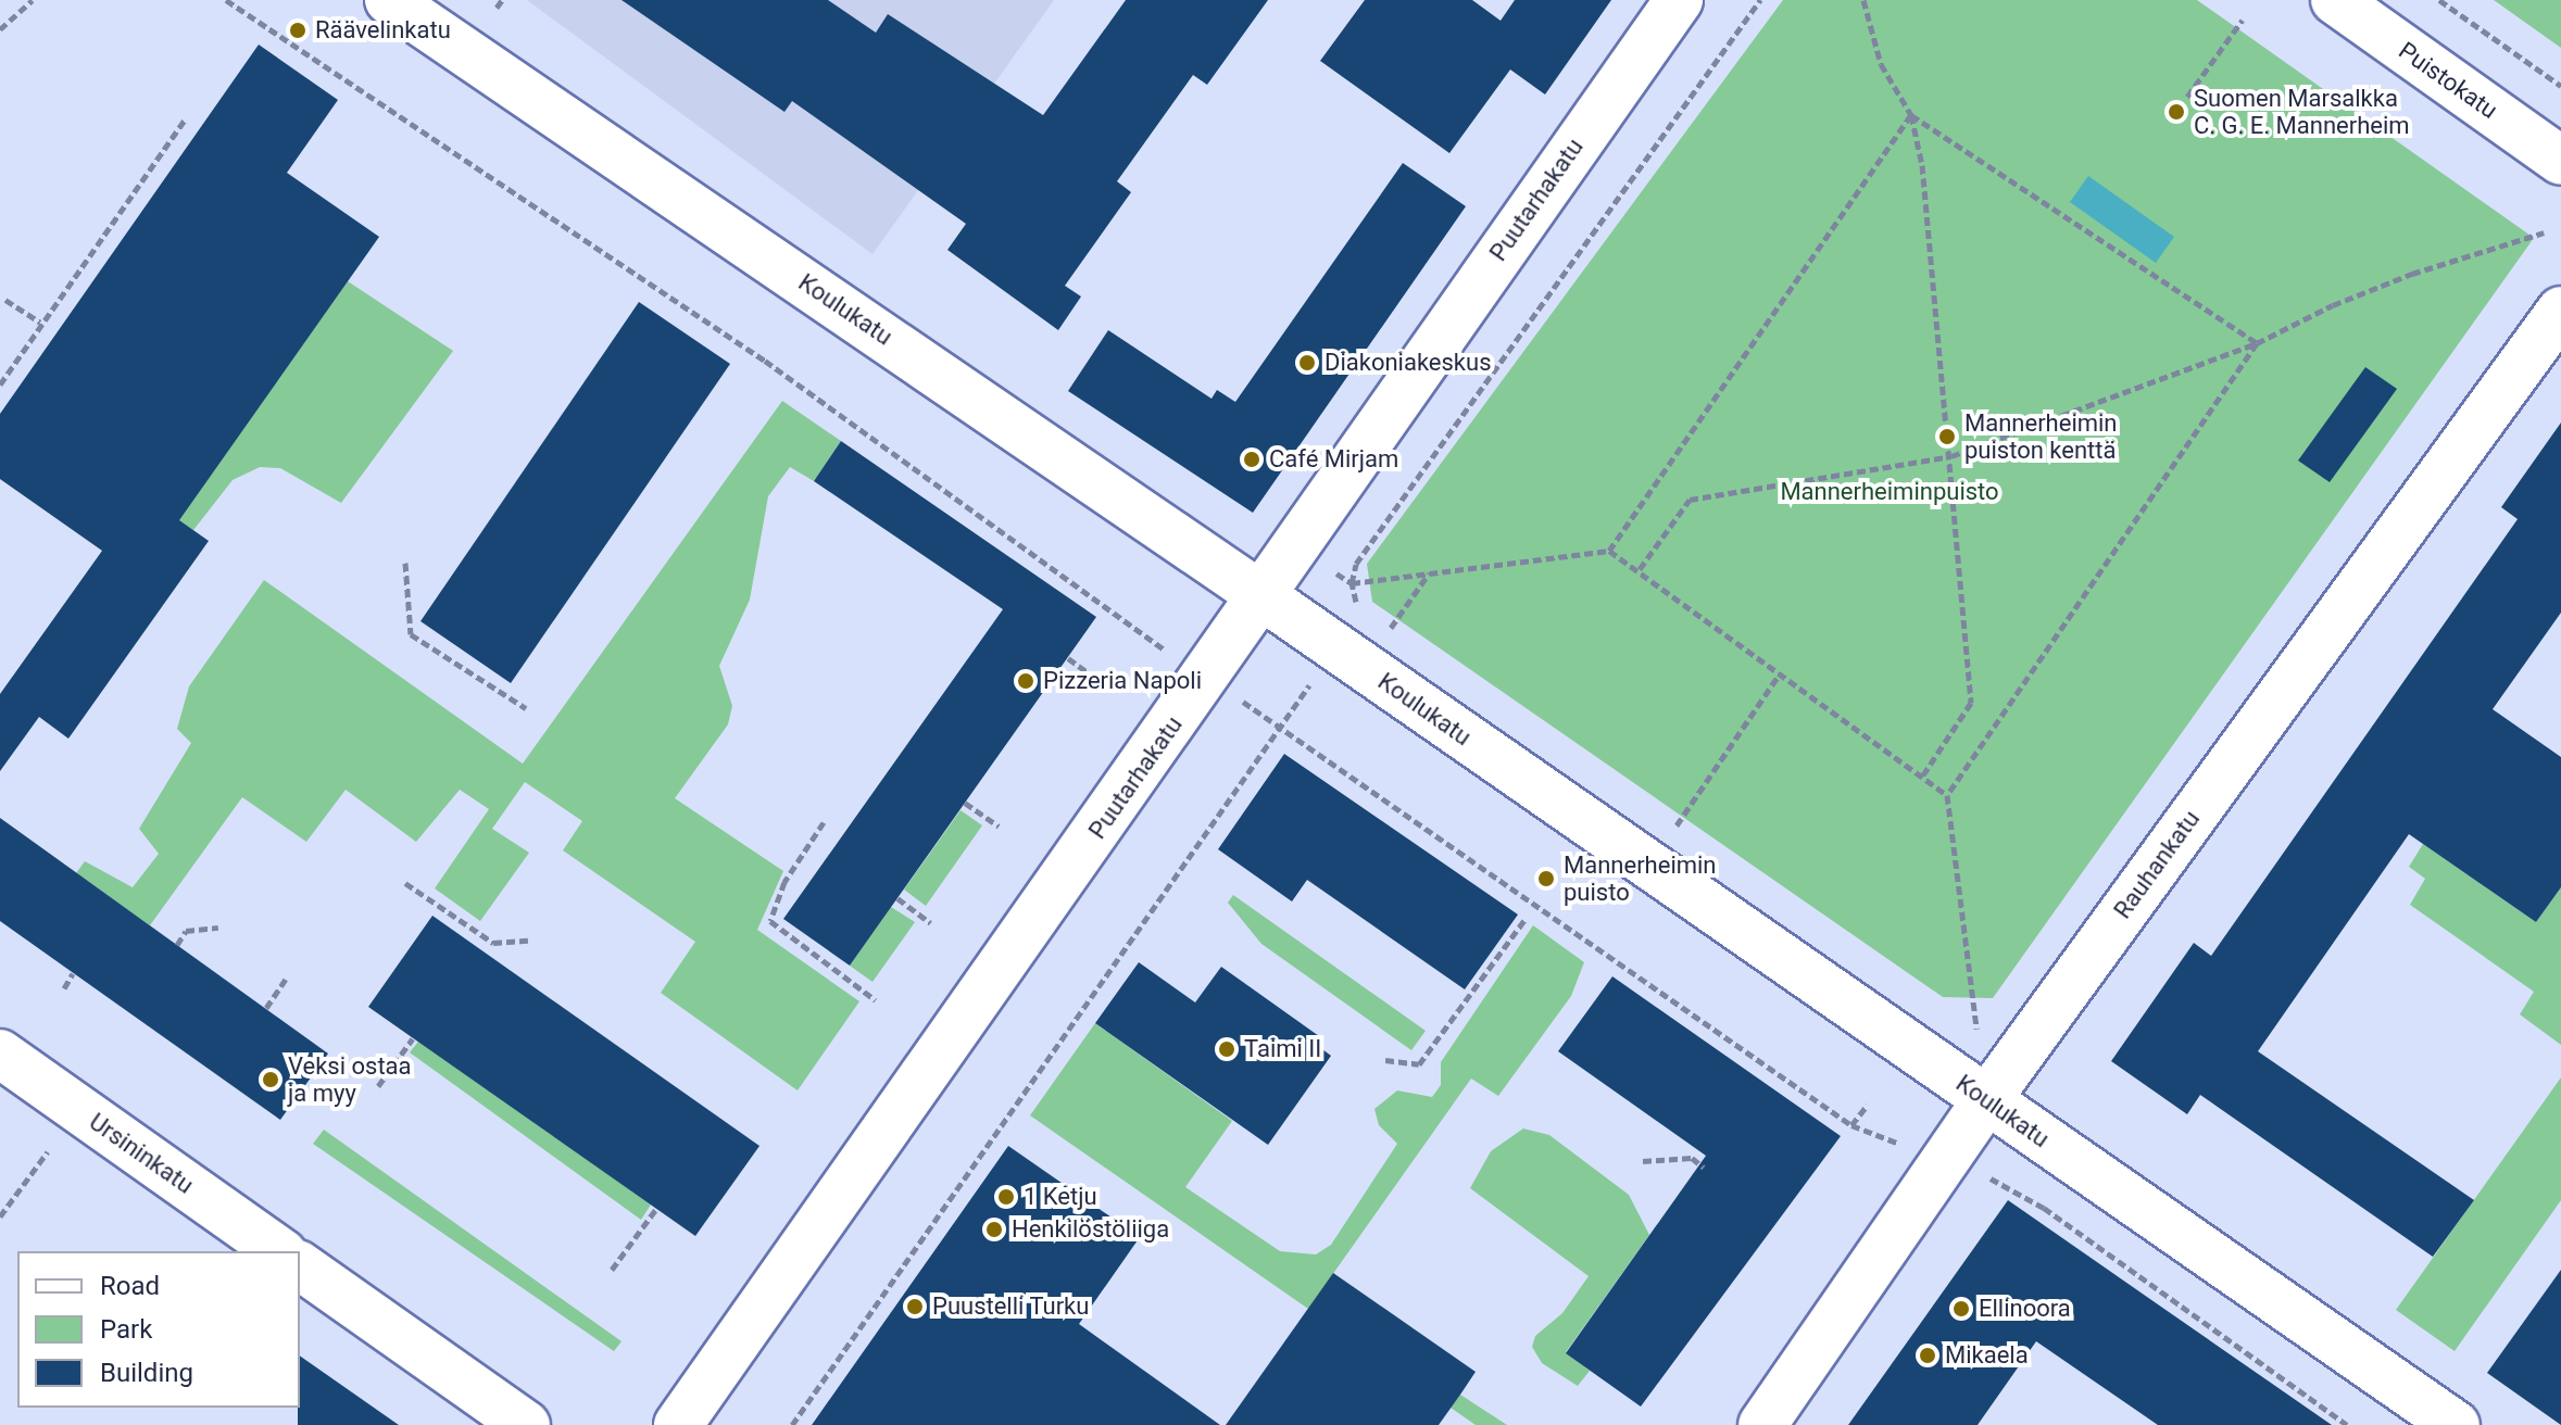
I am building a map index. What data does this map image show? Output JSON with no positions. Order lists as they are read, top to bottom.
{
  "streets": {
    "street": [
      "Puistokatu",
      "Puutarhakatu",
      "Koulukatu",
      "Rauhankatu",
      "Ursininkatu"
    ]
  },
  "crossings": [
    ["Puutarhakatu", "Koulukatu"],
    ["Koulukatu", "Rauhankatu"]
  ],
  "parks": ["Mannerheiminpuisto"],
  "places": [
    "Räävelinkatu",
    "Suomen Marsalkka C. G. E. Mannerheim",
    "Diakoniakeskus",
    "Mannerheimin puiston kenttä",
    "Café Mirjam",
    "Pizzeria Napoli",
    "Mannerheimin puisto",
    "Taimi II",
    "Veksi ostaa ja myy",
    "1 Ketju",
    "Henkilöstöliiga",
    "Puustelli Turku",
    "Ellinoora",
    "Mikaela"
  ],
  "legend": ["Road", "Park", "Building"]
}
